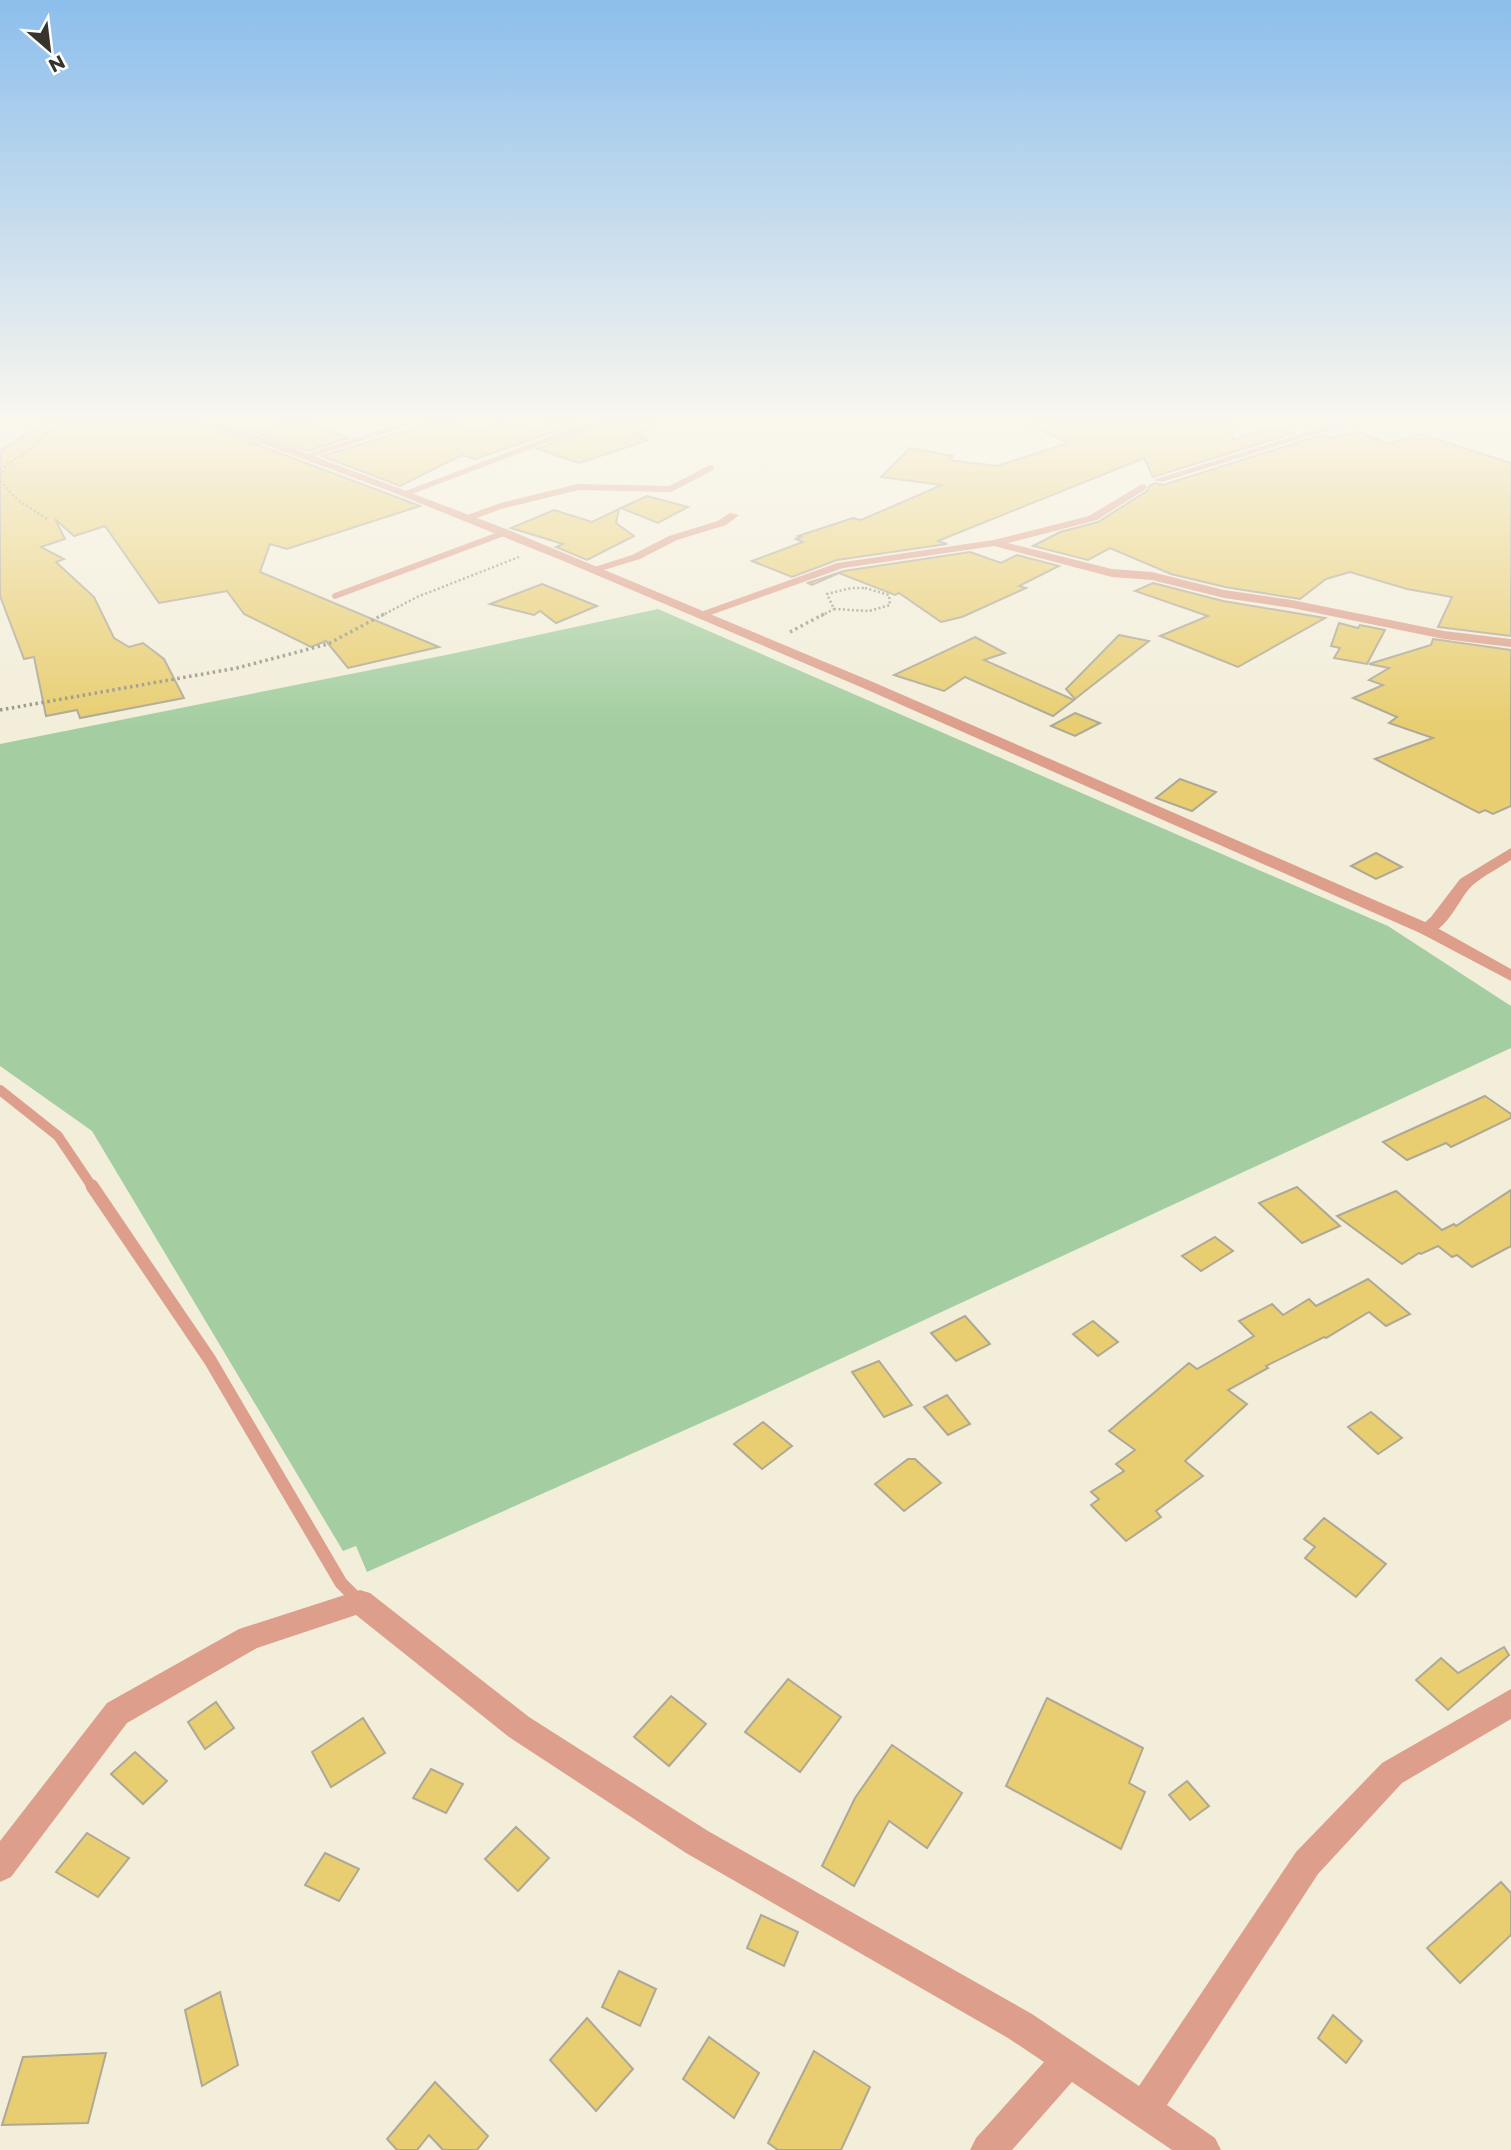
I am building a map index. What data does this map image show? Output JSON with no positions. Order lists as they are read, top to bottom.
{
  "north": "bottom right"
}
